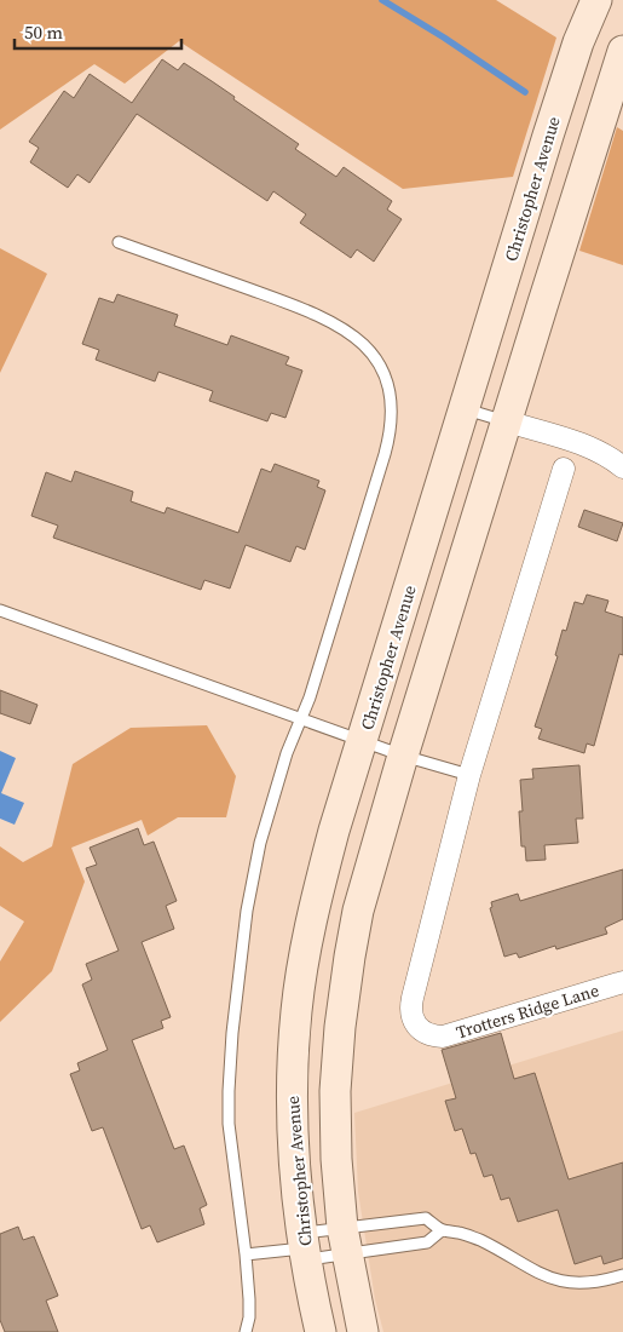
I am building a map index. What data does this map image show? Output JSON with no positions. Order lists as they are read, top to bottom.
{
  "streets": {
    "street": ["Christopher Avenue", "Trotters Ridge Lane"]
  },
  "scale_bar": "50 m"
}
